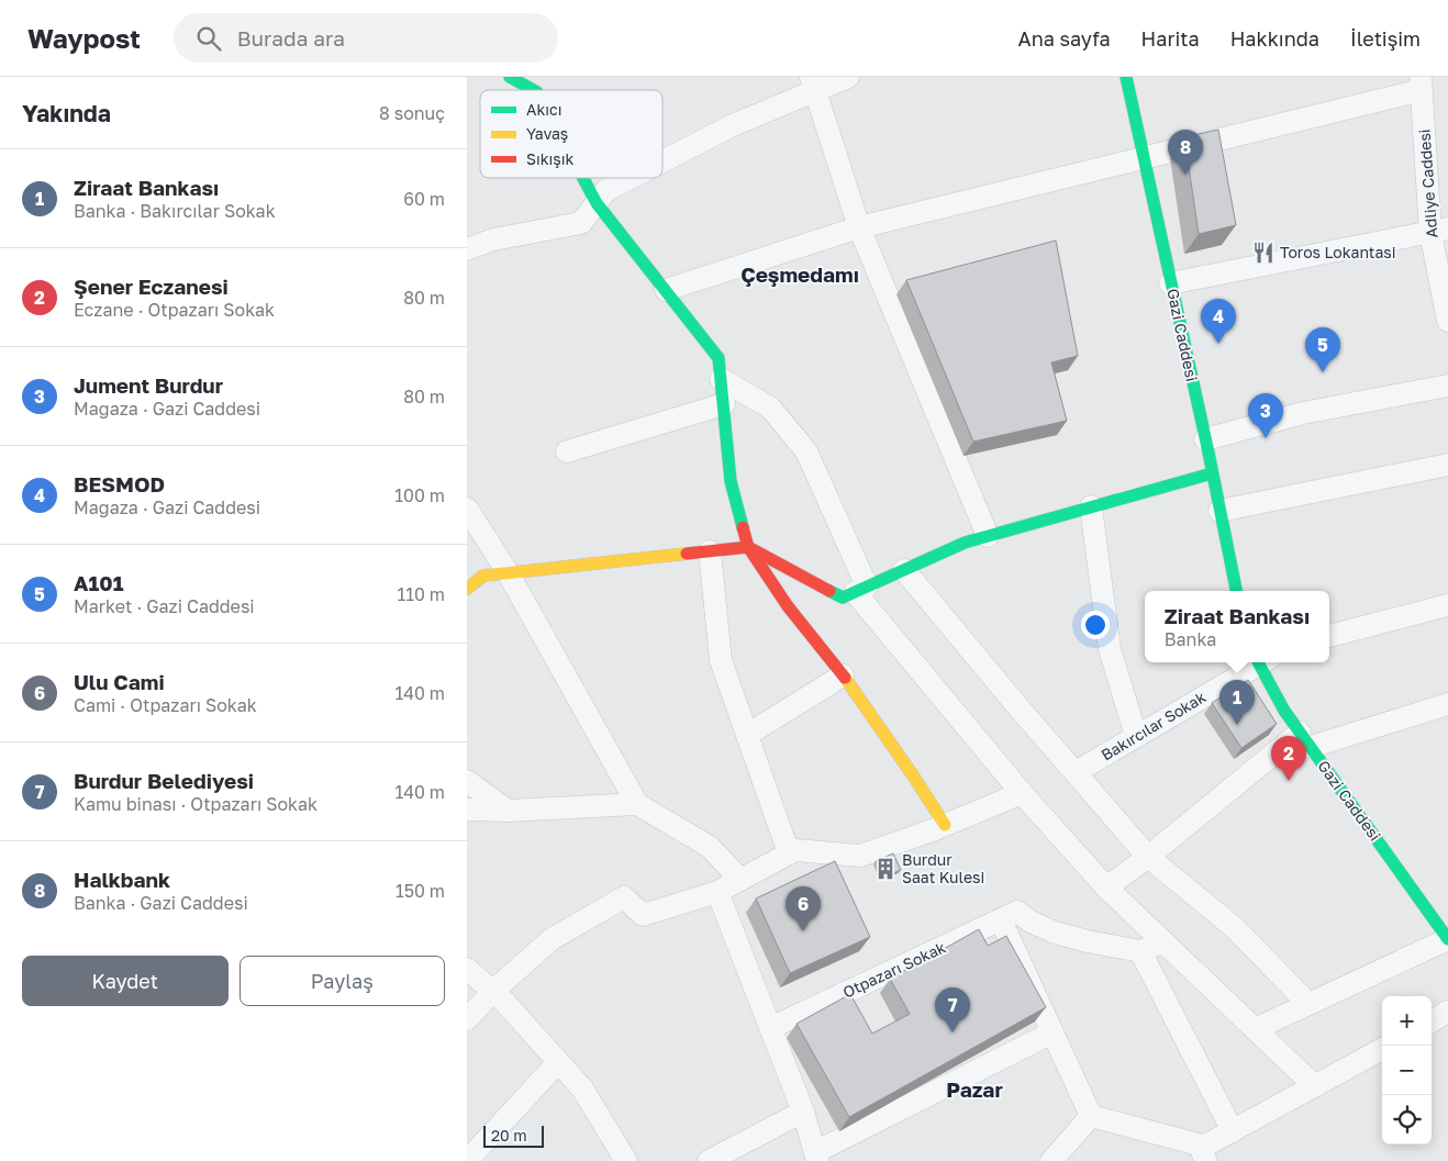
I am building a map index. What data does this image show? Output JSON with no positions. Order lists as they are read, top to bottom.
{
  "streets": {
    "street": [
      "Adliye Caddesi",
      "Gazi Caddesi",
      "Bakırcılar Sokak",
      "Otpazarı Sokak"
    ]
  },
  "districts": ["Çeşmedamı", "Pazar"],
  "places": {
    "restaurant": ["Toros Lokantasi"],
    "building": ["Burdur Saat Kulesi"]
  },
  "legend": ["Akıcı", "Yavaş", "Sıkışık"],
  "scale_bar": "20 m",
  "page": {
    "header": "Waypost",
    "search": "Burada ara",
    "nav": [
      "Ana sayfa",
      "Harita",
      "Hakkında",
      "İletişim"
    ],
    "heading": ["Yakında", "8 sonuç"],
    "pins": [
      "8",
      "4",
      "5",
      "3",
      "1",
      "2",
      "6",
      "7"
    ],
    "list": [
      {
        "mark": "1",
        "name": "Ziraat Bankası",
        "note": "Banka · Bakırcılar Sokak",
        "value": "60 m"
      },
      {
        "mark": "2",
        "name": "Şener Eczanesi",
        "note": "Eczane · Otpazarı Sokak",
        "value": "80 m"
      },
      {
        "mark": "3",
        "name": "Jument Burdur",
        "note": "Mağaza · Gazi Caddesi",
        "value": "80 m"
      },
      {
        "mark": "4",
        "name": "BESMOD",
        "note": "Mağaza · Gazi Caddesi",
        "value": "100 m"
      },
      {
        "mark": "5",
        "name": "A101",
        "note": "Market · Gazi Caddesi",
        "value": "110 m"
      },
      {
        "mark": "6",
        "name": "Ulu Cami",
        "note": "Cami · Otpazarı Sokak",
        "value": "140 m"
      },
      {
        "mark": "7",
        "name": "Burdur Belediyesi",
        "note": "Kamu binası · Otpazarı Sokak",
        "value": "140 m"
      },
      {
        "mark": "8",
        "name": "Halkbank",
        "note": "Banka · Gazi Caddesi",
        "value": "150 m"
      }
    ],
    "popup": ["Ziraat Bankası", "Banka"],
    "buttons": ["Kaydet", "Paylaş"],
    "map_buttons": ["+", "−"],
    "scale": "20 m"
  }
}
